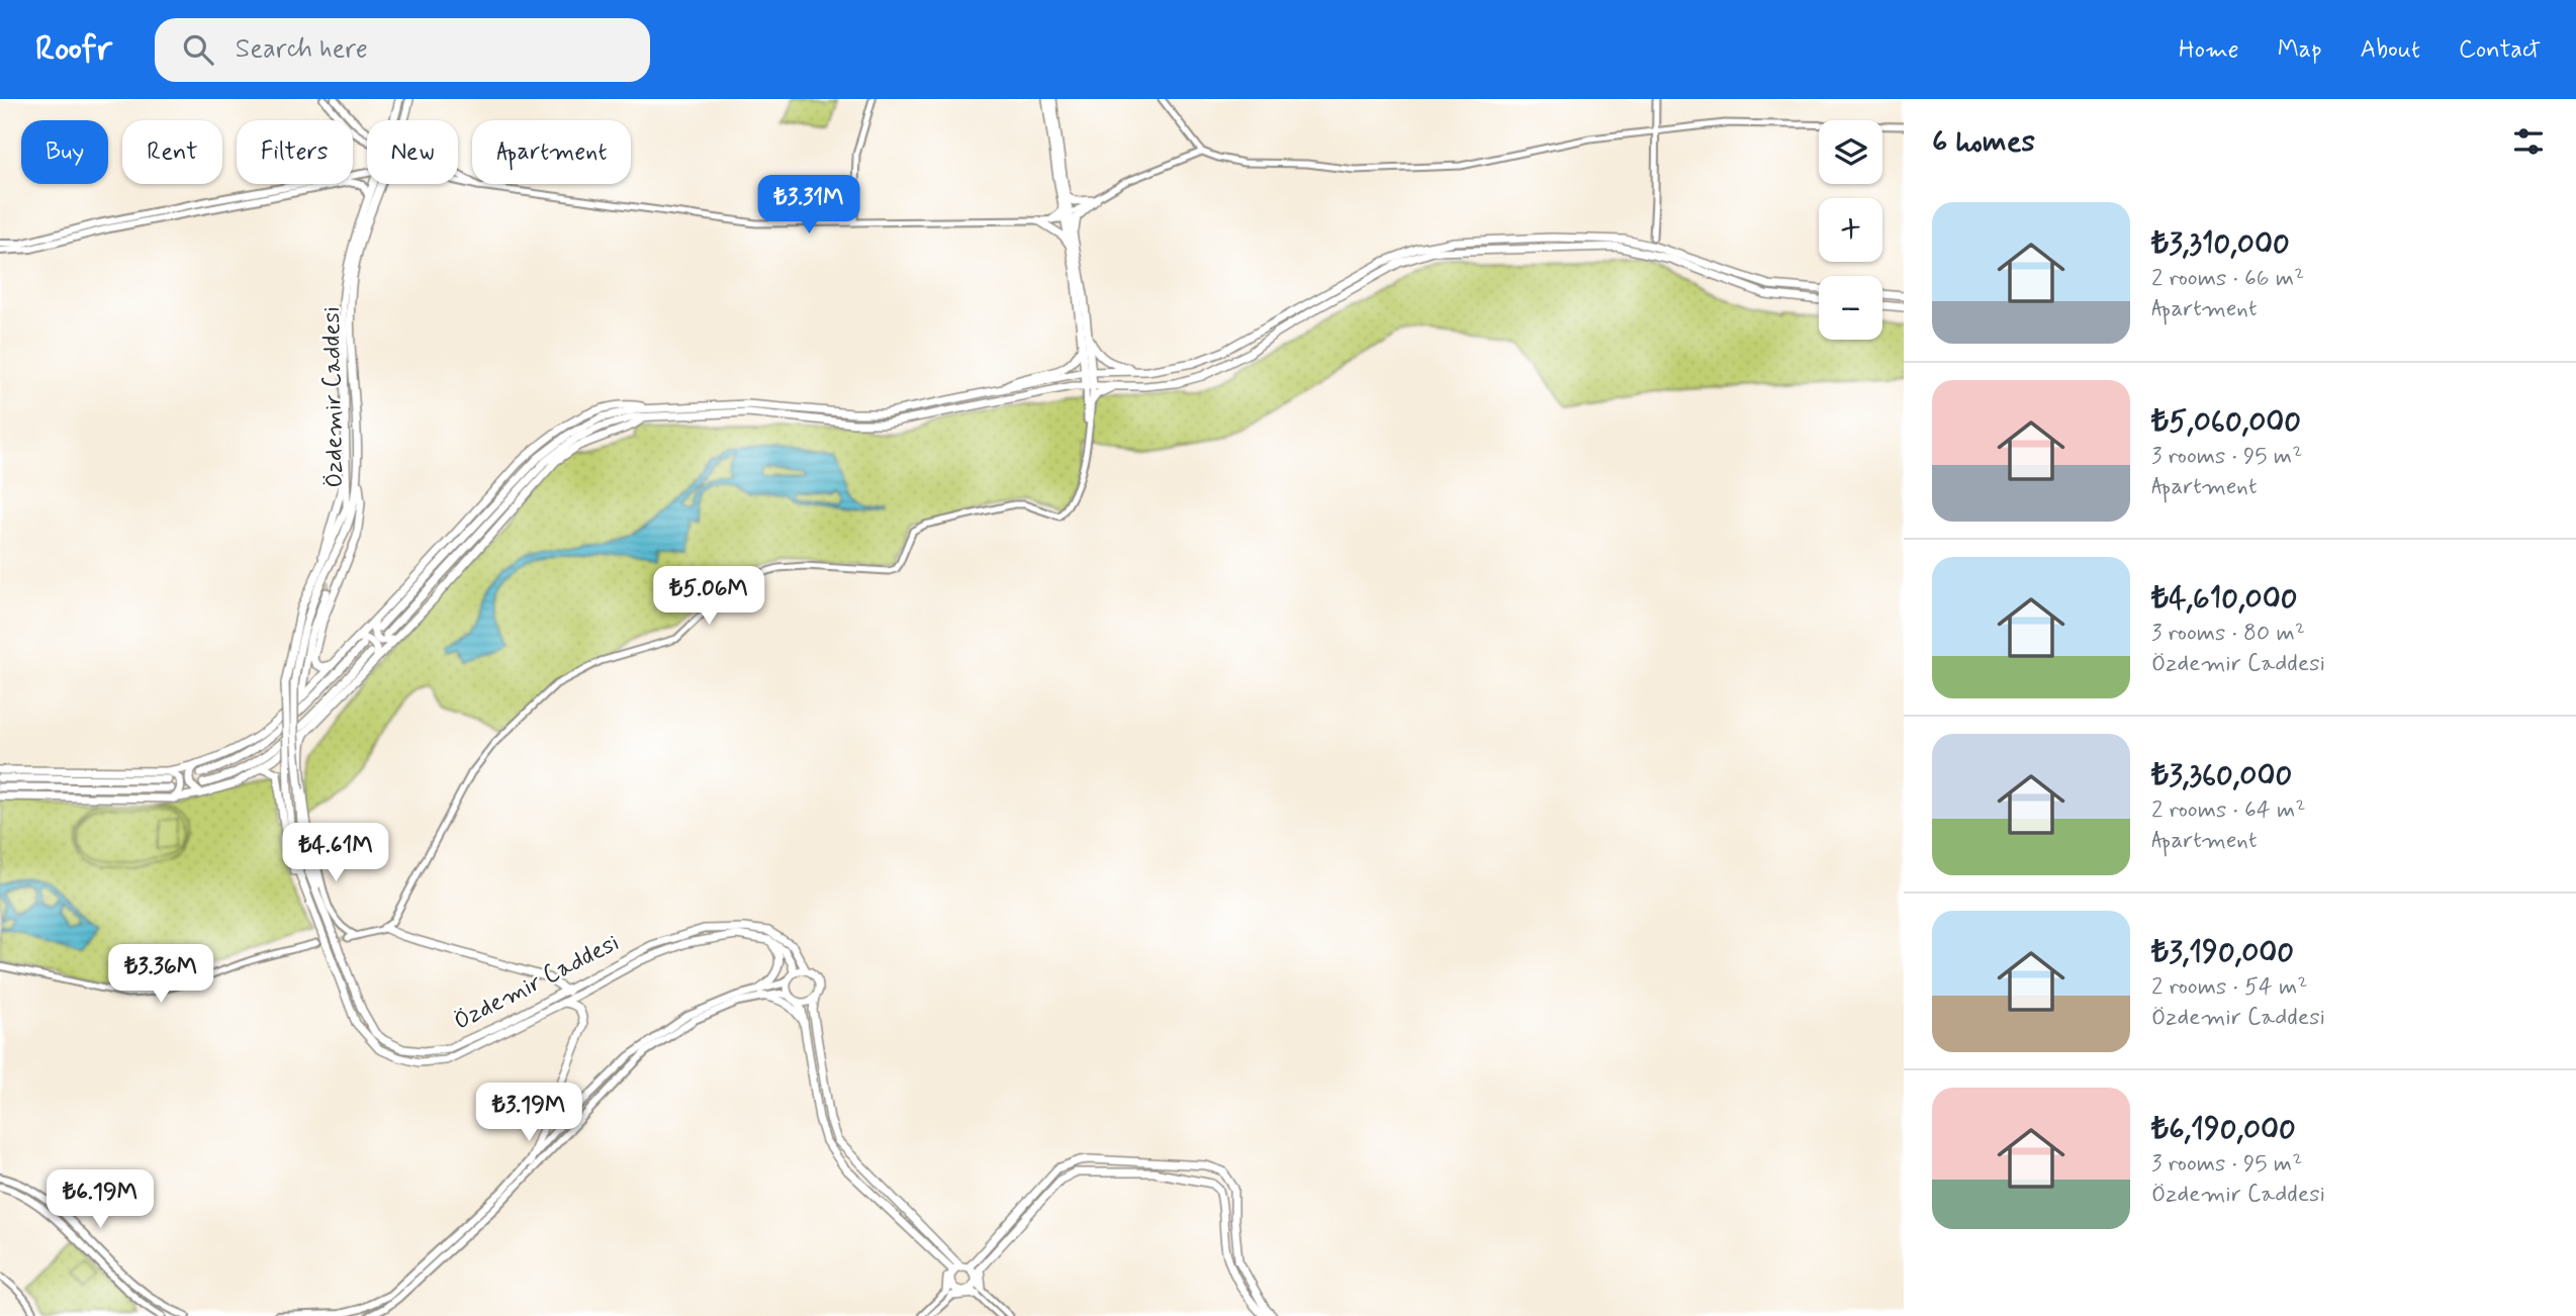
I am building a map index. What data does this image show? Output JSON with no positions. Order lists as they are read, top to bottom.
{
  "streets": {
    "main road": ["Özdemir Caddesi"]
  },
  "page": {
    "header": "Roofr",
    "search": "Search here",
    "nav": [
      "Home",
      "Map",
      "About",
      "Contact"
    ],
    "heading": "6 homes",
    "map_buttons": ["+", "−"],
    "chip": [
      "Buy",
      "Rent",
      "Filters",
      "New",
      "Apartment"
    ],
    "price": [
      "₺3.31M",
      "₺5.06M",
      "₺4.61M",
      "₺3.36M",
      "₺3.19M",
      "₺6.19M"
    ],
    "list": [
      {
        "name": "₺3,310,000",
        "note": "2 rooms · 66 m² · Apartment"
      },
      {
        "name": "₺5,060,000",
        "note": "3 rooms · 95 m² · Apartment"
      },
      {
        "name": "₺4,610,000",
        "note": "3 rooms · 80 m² · Özdemir Caddesi"
      },
      {
        "name": "₺3,360,000",
        "note": "2 rooms · 64 m² · Apartment"
      },
      {
        "name": "₺3,190,000",
        "note": "2 rooms · 54 m² · Özdemir Caddesi"
      },
      {
        "name": "₺6,190,000",
        "note": "3 rooms · 95 m² · Özdemir Caddesi"
      }
    ]
  }
}
